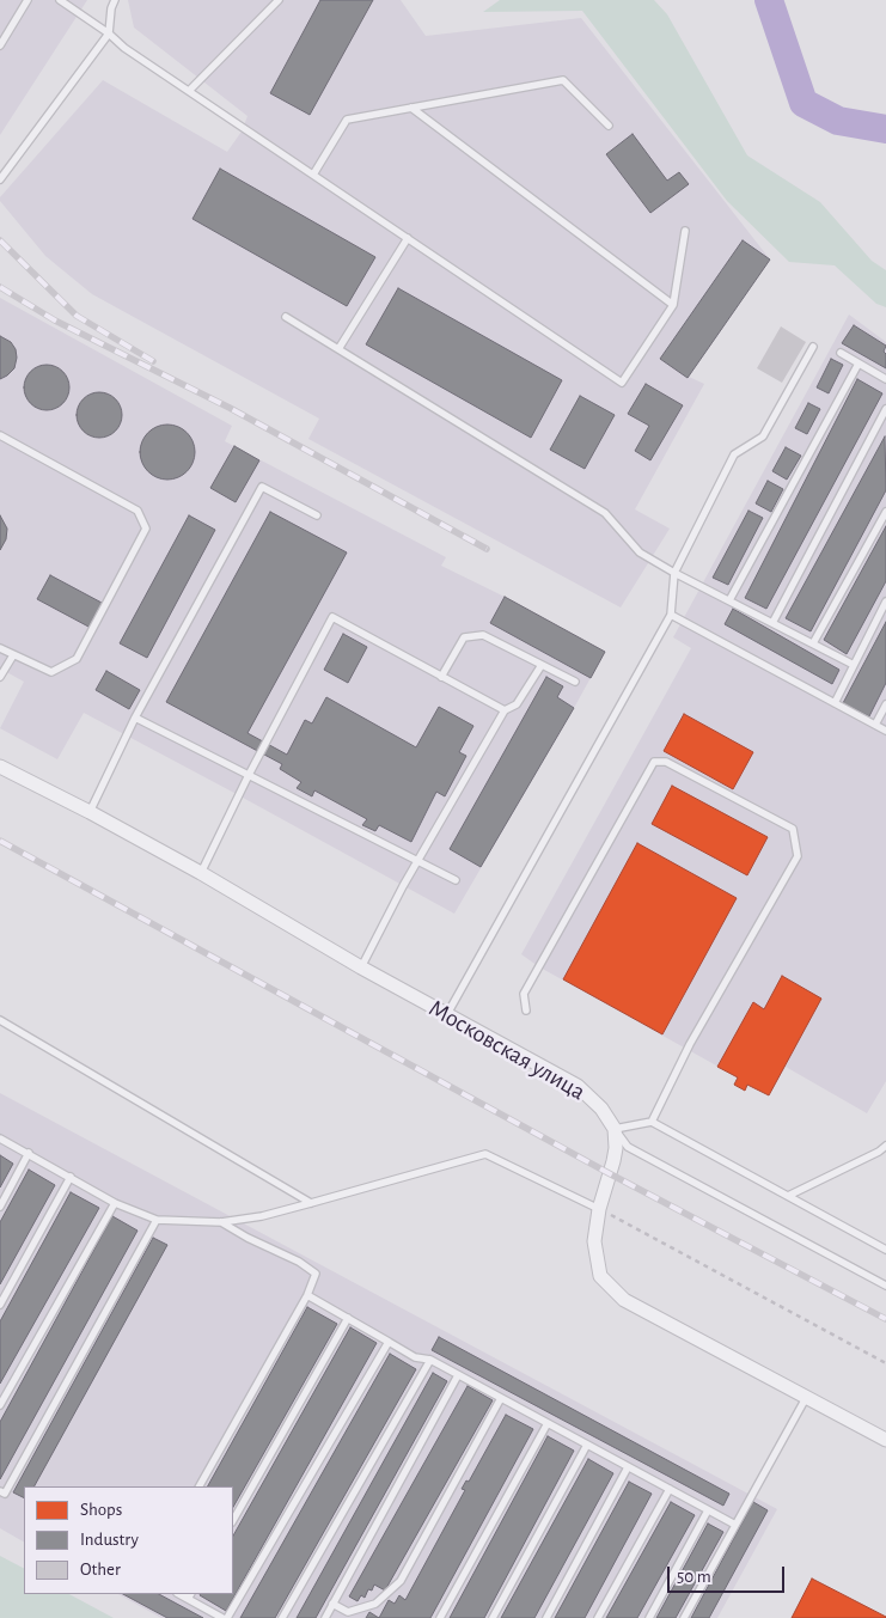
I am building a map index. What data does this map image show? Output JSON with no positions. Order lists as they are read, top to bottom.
{
  "streets": {
    "street": ["Московская улица"]
  },
  "legend": ["Shops", "Industry", "Other"],
  "scale_bar": "50 m"
}
